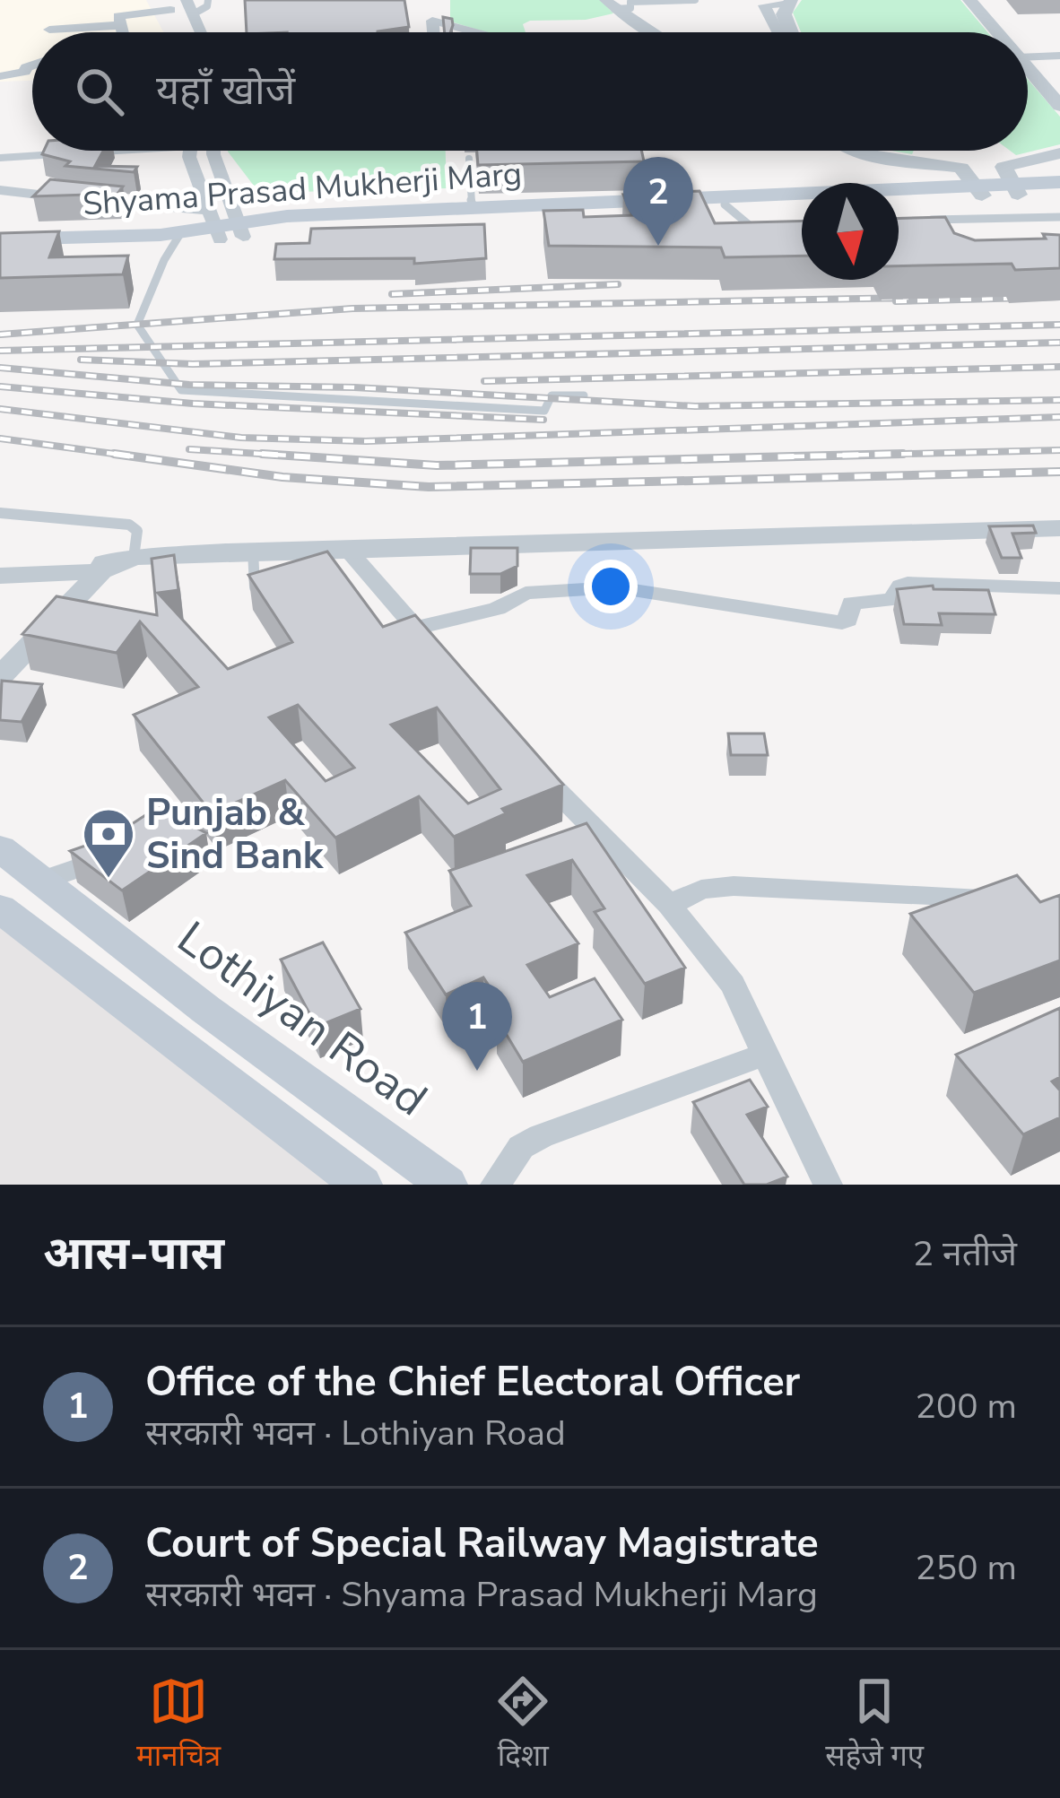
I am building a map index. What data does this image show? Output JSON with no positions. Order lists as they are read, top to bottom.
{
  "streets": {
    "main road": ["Shyama Prasad Mukherji Marg", "Lothiyan Road"]
  },
  "places": {
    "bank": ["Punjab & Sind Bank"]
  },
  "north": "bottom",
  "page": {
    "search": "यहाँ खोजें",
    "pins": ["2", "1"],
    "heading": ["आस-पास", "2 नतीजे"],
    "list": [
      {
        "mark": "1",
        "name": "Office of the Chief Electoral Officer",
        "note": "सरकारी भवन · Lothiyan Road",
        "value": "200 m"
      },
      {
        "mark": "2",
        "name": "Court of Special Railway Magistrate",
        "note": "सरकारी भवन · Shyama Prasad Mukherji Marg",
        "value": "250 m"
      }
    ],
    "nav": ["मानचित्र", "दिशा", "सहेजे गए"]
  }
}
